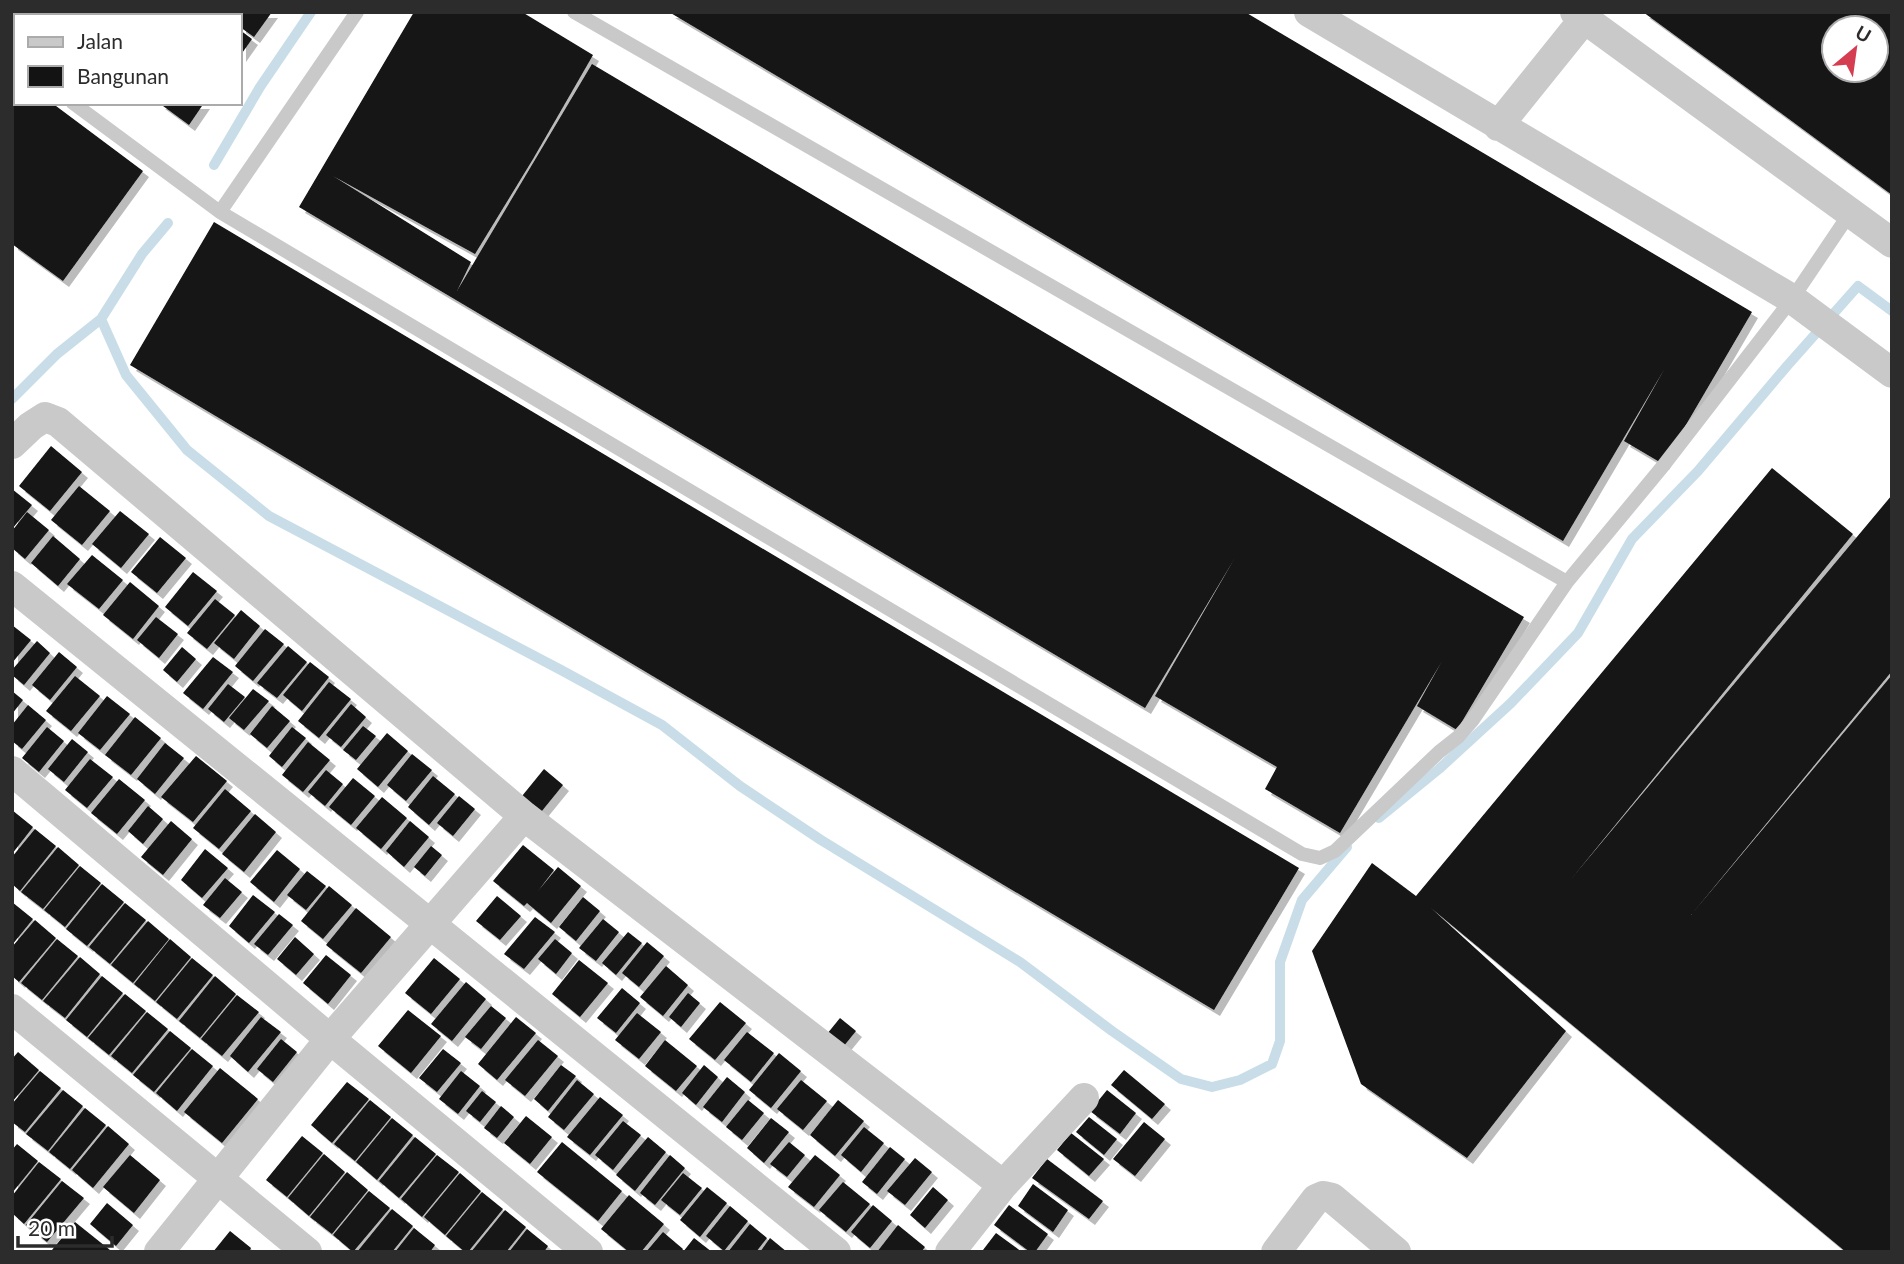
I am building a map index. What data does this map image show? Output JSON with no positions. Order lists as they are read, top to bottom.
{
  "legend": ["Jalan", "Bangunan"],
  "scale_bar": "20 m",
  "north": "top right"
}
